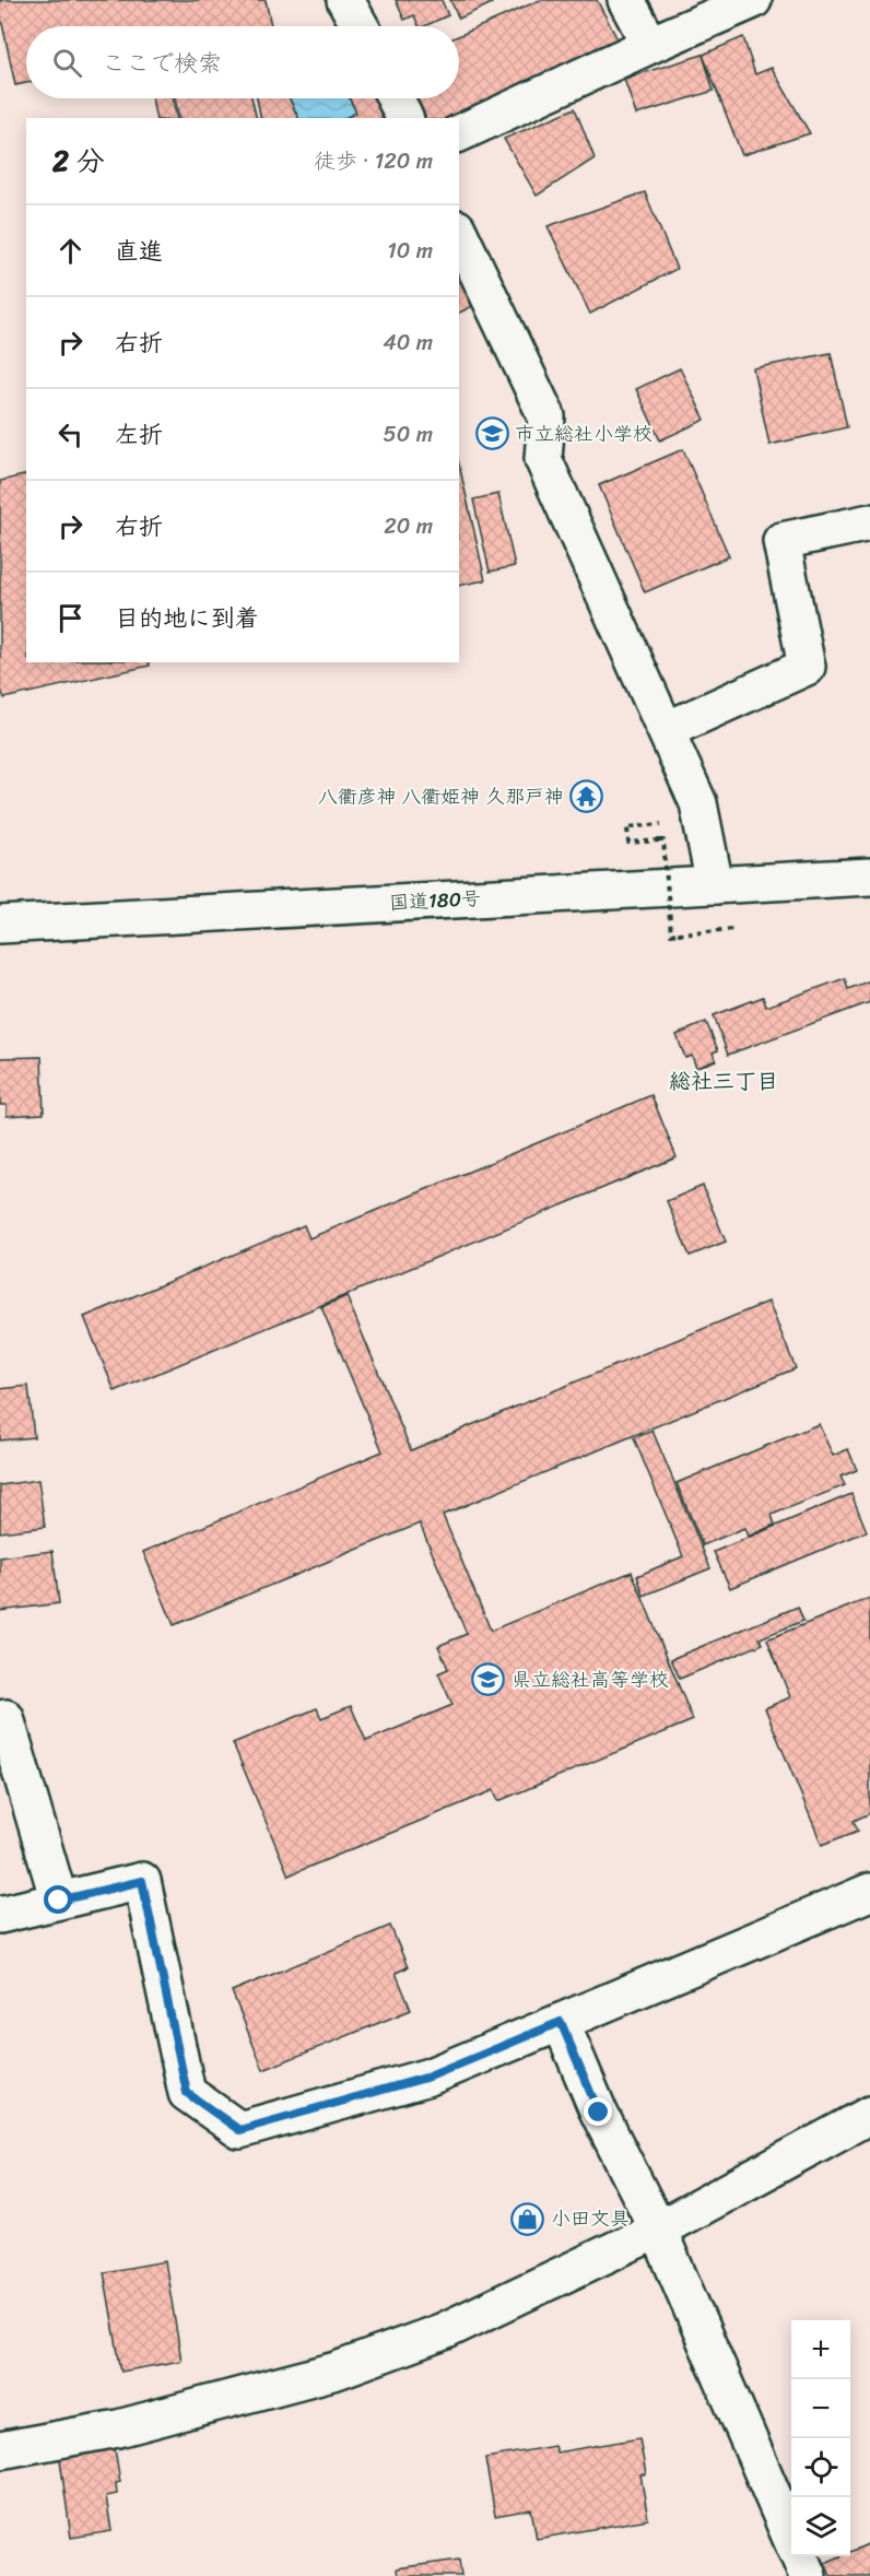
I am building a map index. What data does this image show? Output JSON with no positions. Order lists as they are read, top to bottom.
{
  "streets": {
    "main road": ["国道180号"]
  },
  "districts": ["総社三丁目"],
  "places": {
    "school or university": ["市立総社小学校", "県立総社高等学校"],
    "temple": ["八衢彦神 八衢姫神 久那戸神"],
    "shop": ["小田文具"]
  },
  "page": {
    "search": "ここで検索",
    "heading": ["2 分", "徒歩 · 120 m"],
    "list": [
      ["直進", "10 m"],
      ["右折", "40 m"],
      ["左折", "50 m"],
      ["右折", "20 m"],
      "目的地に到着"
    ],
    "map_buttons": ["+", "−"]
  }
}
